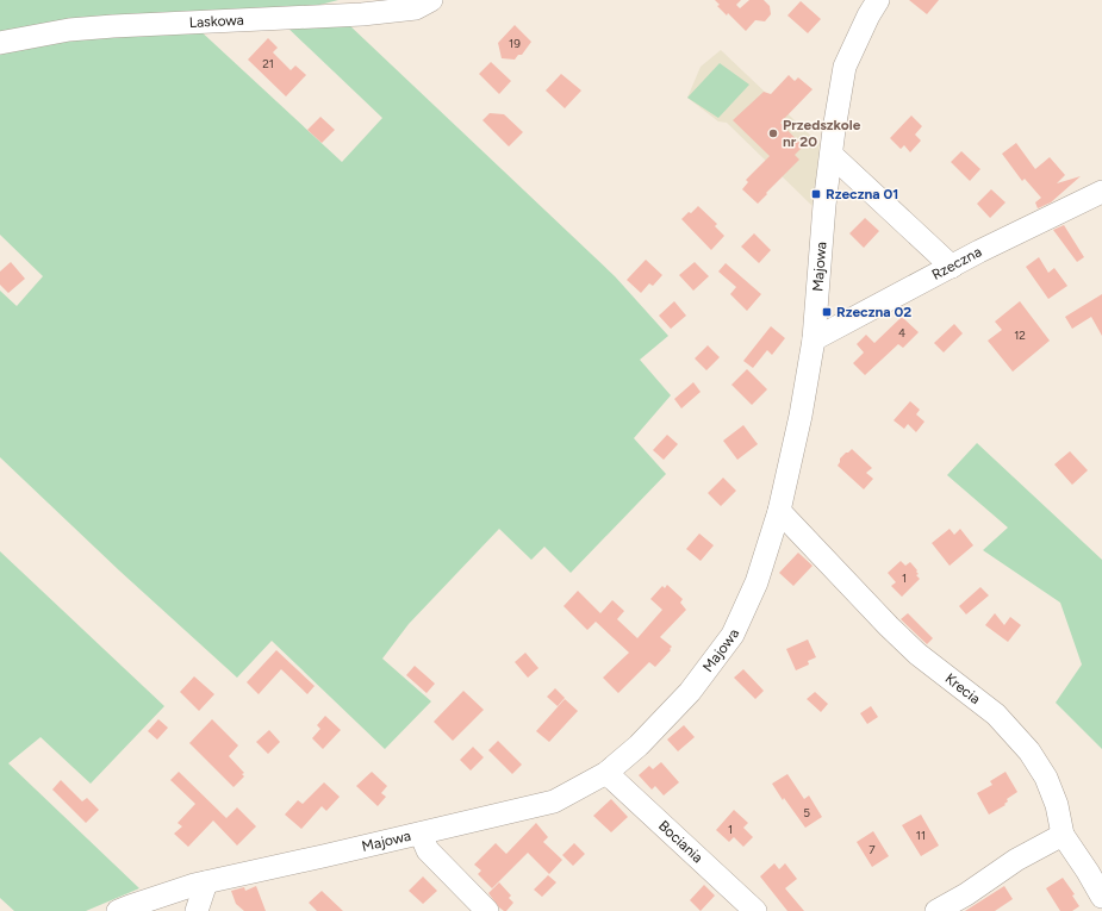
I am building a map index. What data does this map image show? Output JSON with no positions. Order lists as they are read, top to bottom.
{
  "streets": {
    "street": [
      "Laskowa",
      "Rzeczna",
      "Majowa",
      "Krecia",
      "Bociania"
    ]
  },
  "crossings": [
    ["Rzeczna", "Majowa"],
    ["Majowa", "Krecia"],
    ["Majowa", "Bociania"]
  ],
  "places": {
    "other": ["Przedszkole nr 20"],
    "transit": ["Rzeczna 01", "Rzeczna 02"]
  },
  "house_numbers": [
    "19",
    "21",
    "4",
    "12",
    "1",
    "5",
    "1",
    "11",
    "7"
  ]
}
